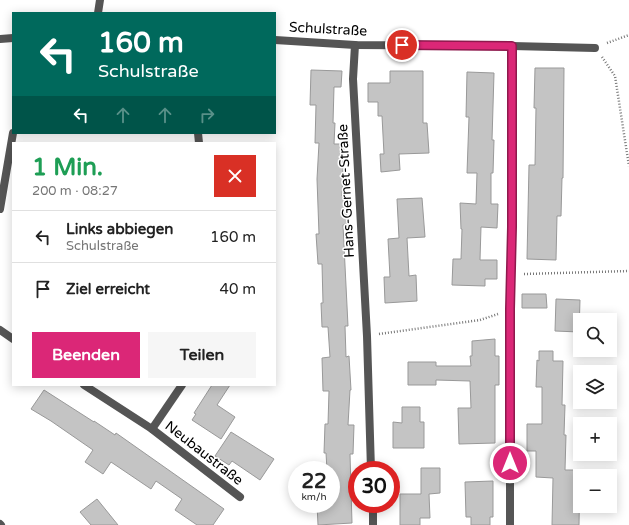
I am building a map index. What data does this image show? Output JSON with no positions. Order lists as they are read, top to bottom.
{
  "streets": {
    "street": ["Schulstraße", "Hans-Gernet-Straße", "Neubaustraße"]
  },
  "crossings": [
    ["Schulstraße", "Hans-Gernet-Straße"]
  ],
  "page": {
    "turn": ["160 m", "Schulstraße"],
    "heading": ["1 Min.", "200 m · 08:27"],
    "list": [
      {
        "name": "Links abbiegen",
        "note": "Schulstraße",
        "value": "160 m"
      },
      {
        "name": "Ziel erreicht",
        "value": "40 m"
      }
    ],
    "map_buttons": ["+", "−"],
    "buttons": ["Beenden", "Teilen"],
    "speed": "22 km/h",
    "limit": "30"
  }
}
